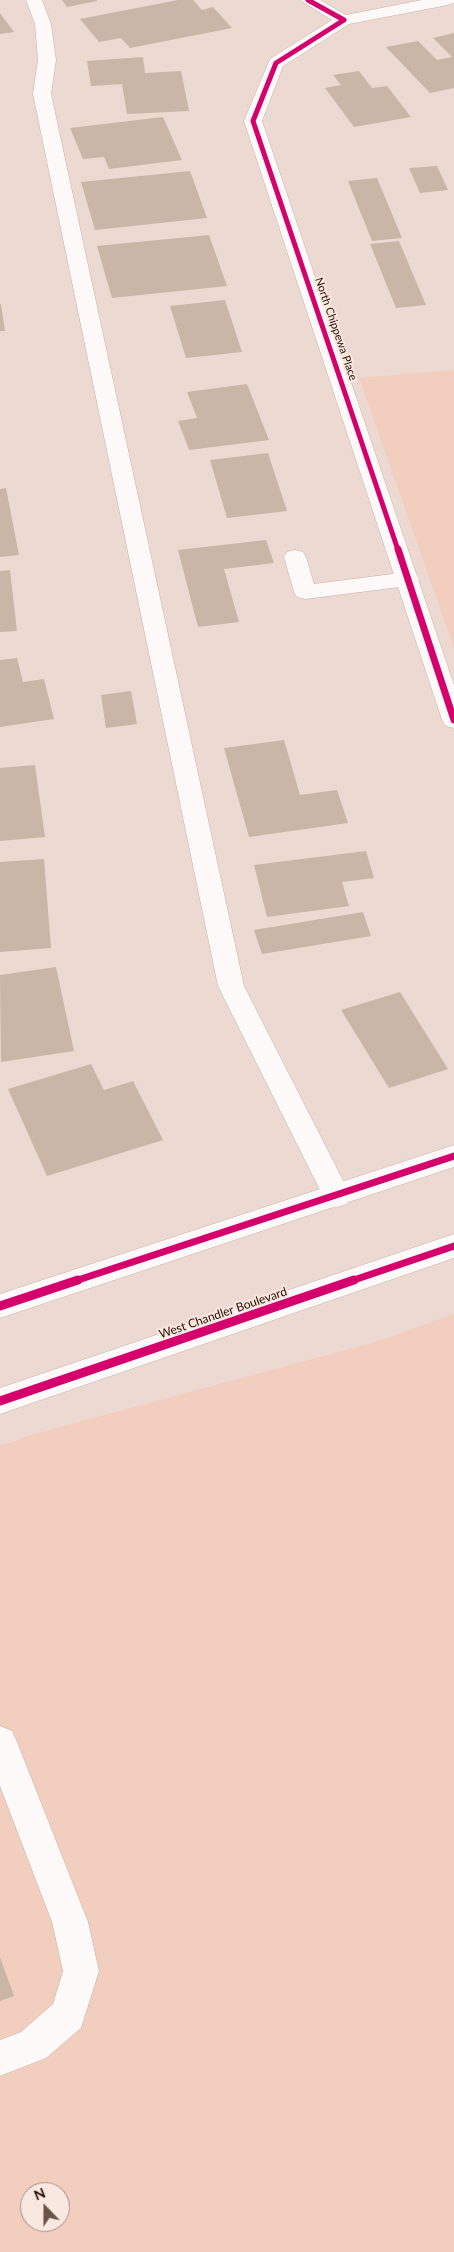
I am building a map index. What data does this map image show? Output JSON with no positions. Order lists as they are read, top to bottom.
{
  "streets": {
    "street": ["North Chippewa Place", "West Chandler Boulevard"]
  },
  "north": "top"
}
